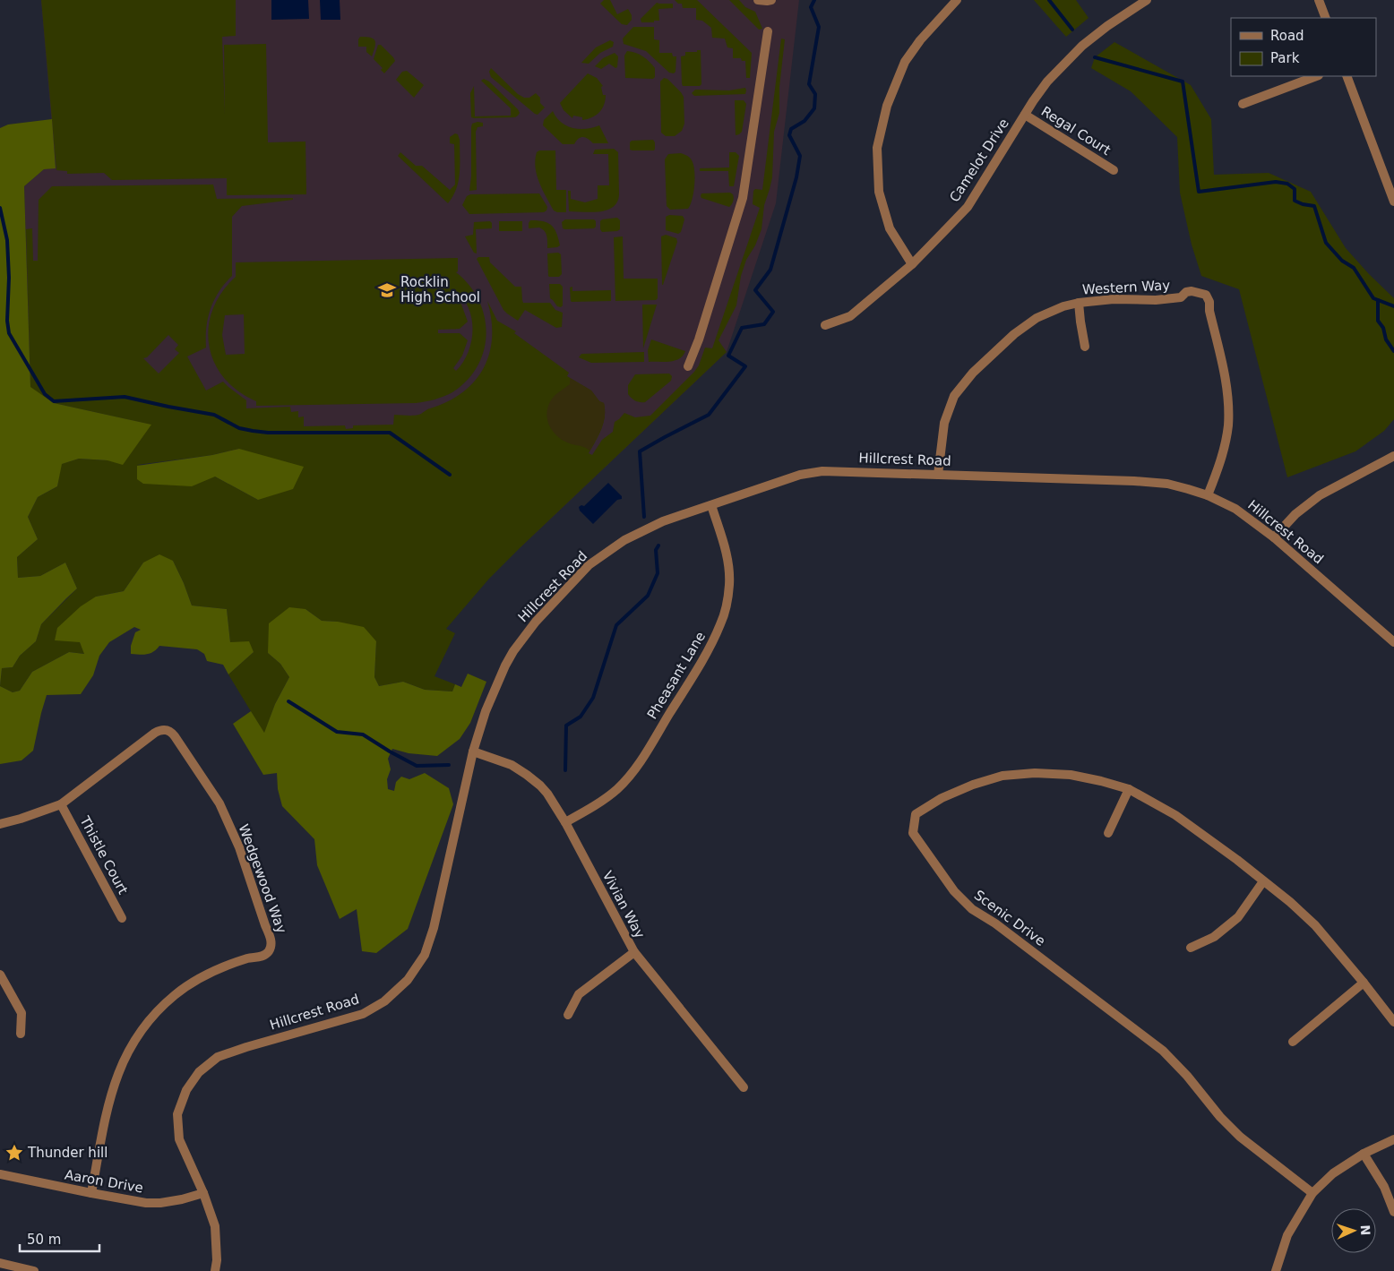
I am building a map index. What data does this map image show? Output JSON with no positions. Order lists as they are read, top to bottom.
{
  "streets": {
    "street": [
      "Regal Court",
      "Camelot Drive",
      "Western Way",
      "Hillcrest Road",
      "Pheasant Lane",
      "Thistle Court",
      "Wedgewood Way",
      "Vivian Way",
      "Scenic Drive",
      "Aaron Drive"
    ]
  },
  "crossings": [
    ["Regal Court", "Camelot Drive"],
    ["Western Way", "Hillcrest Road"],
    ["Hillcrest Road", "Pheasant Lane"],
    ["Hillcrest Road", "Vivian Way"],
    ["Hillcrest Road", "Aaron Drive"],
    ["Pheasant Lane", "Vivian Way"],
    ["Thistle Court", "Wedgewood Way"],
    ["Wedgewood Way", "Aaron Drive"]
  ],
  "places": {
    "school or university": ["Rocklin High School"],
    "place": ["Thunder hill"]
  },
  "legend": ["Road", "Park"],
  "scale_bar": "50 m",
  "north": "right"
}
